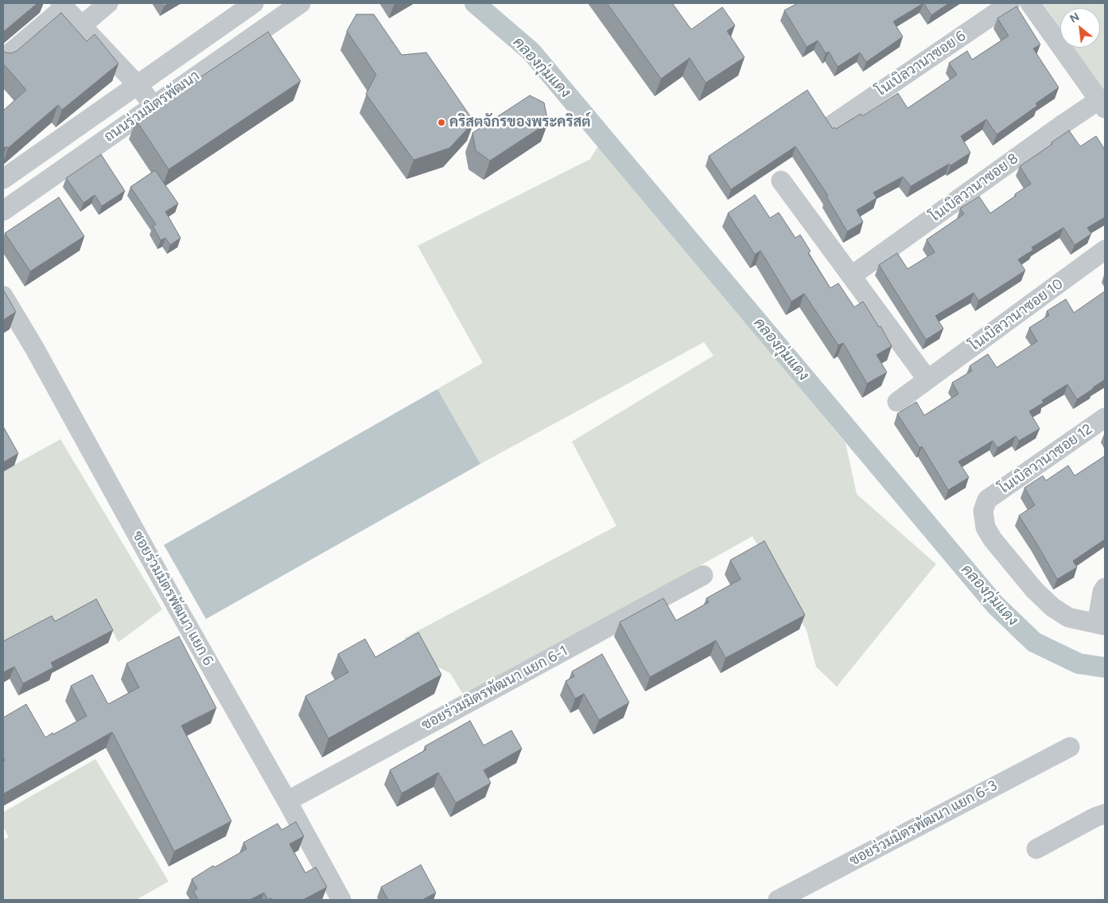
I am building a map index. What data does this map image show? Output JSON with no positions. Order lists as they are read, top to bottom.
{
  "streets": {
    "street": [
      "โนเบิลวานาซอย 6",
      "ถนนร่วมมิตรพัฒนา",
      "โนเบิลวานาซอย 8",
      "โนเบิลวานาซอย 10",
      "โนเบิลวานาซอย 12",
      "ซอยร่วมมิตรพัฒนา แยก 6",
      "ซอยร่วมมิตรพัฒนา แยก 6-1",
      "ซอยร่วมมิตรพัฒนา แยก 6-3"
    ]
  },
  "crossings": [
    ["ซอยร่วมมิตรพัฒนา แยก 6", "ซอยร่วมมิตรพัฒนา แยก 6-1"]
  ],
  "water": ["คลองกุ่มแดง"],
  "places": ["คริสตจักรของพระคริสต์"],
  "north": "top left"
}
